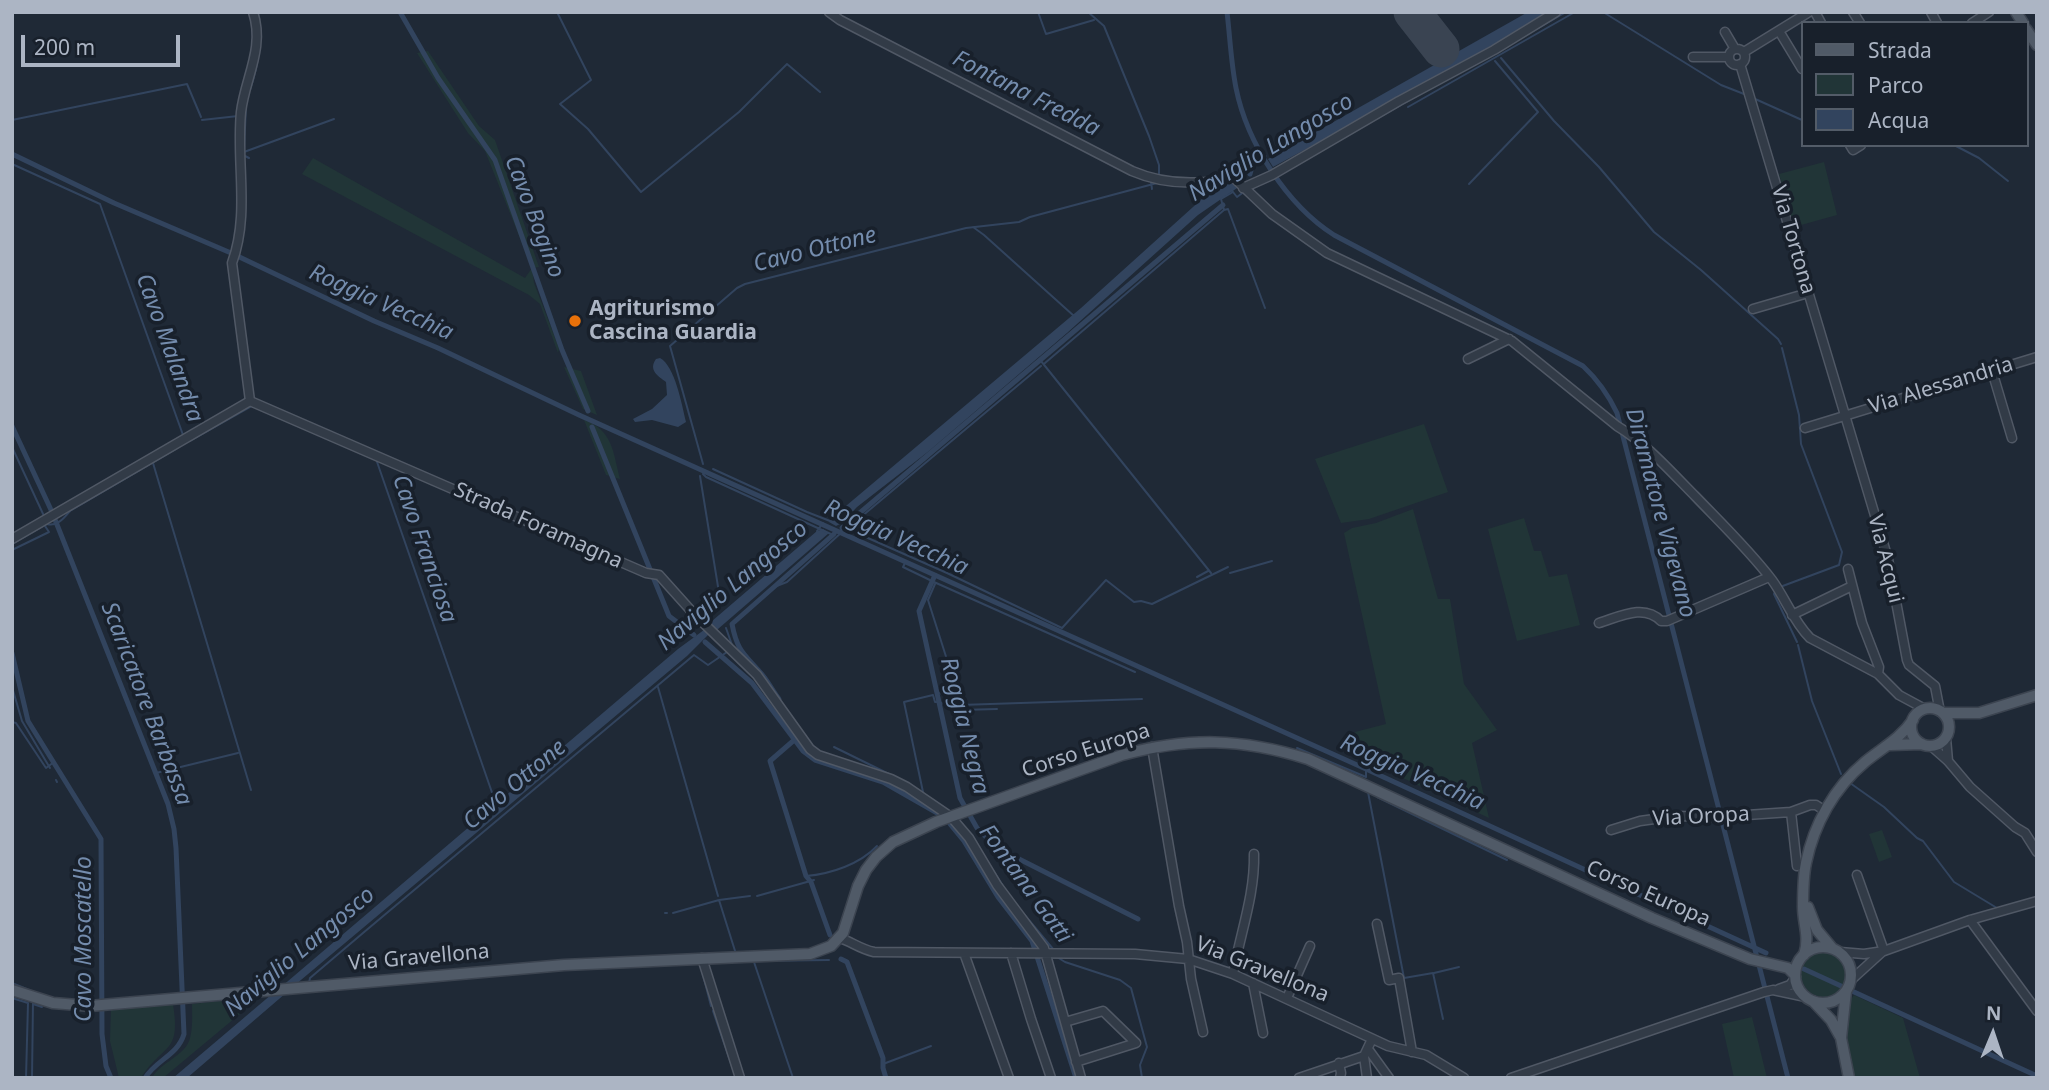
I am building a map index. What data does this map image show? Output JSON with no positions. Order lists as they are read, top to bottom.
{
  "streets": {
    "main road": ["Corso Europa", "Via Gravellona"],
    "street": [
      "Via Tortona",
      "Via Alessandria",
      "Strada Foramagna",
      "Via Acqui",
      "Via Oropa"
    ]
  },
  "crossings": [
    ["Via Tortona", "Via Alessandria"],
    ["Via Tortona", "Via Acqui"],
    ["Via Alessandria", "Via Acqui"],
    ["Strada Foramagna", "Corso Europa"],
    ["Corso Europa", "Via Gravellona"]
  ],
  "water": [
    "Fontana Fredda",
    "Naviglio Langosco",
    "Cavo Bogino",
    "Cavo Ottone",
    "Roggia Vecchia",
    "Cavo Malandra",
    "Diramatore Vigevano",
    "Cavo Franciosa",
    "Scaricatore Barbassa",
    "Roggia Negra",
    "Fontana Gatti",
    "Cavo Moscatello"
  ],
  "places": ["Agriturismo Cascina Guardia"],
  "legend": ["Strada", "Parco", "Acqua"],
  "scale_bar": "200 m",
  "north": "top"
}
